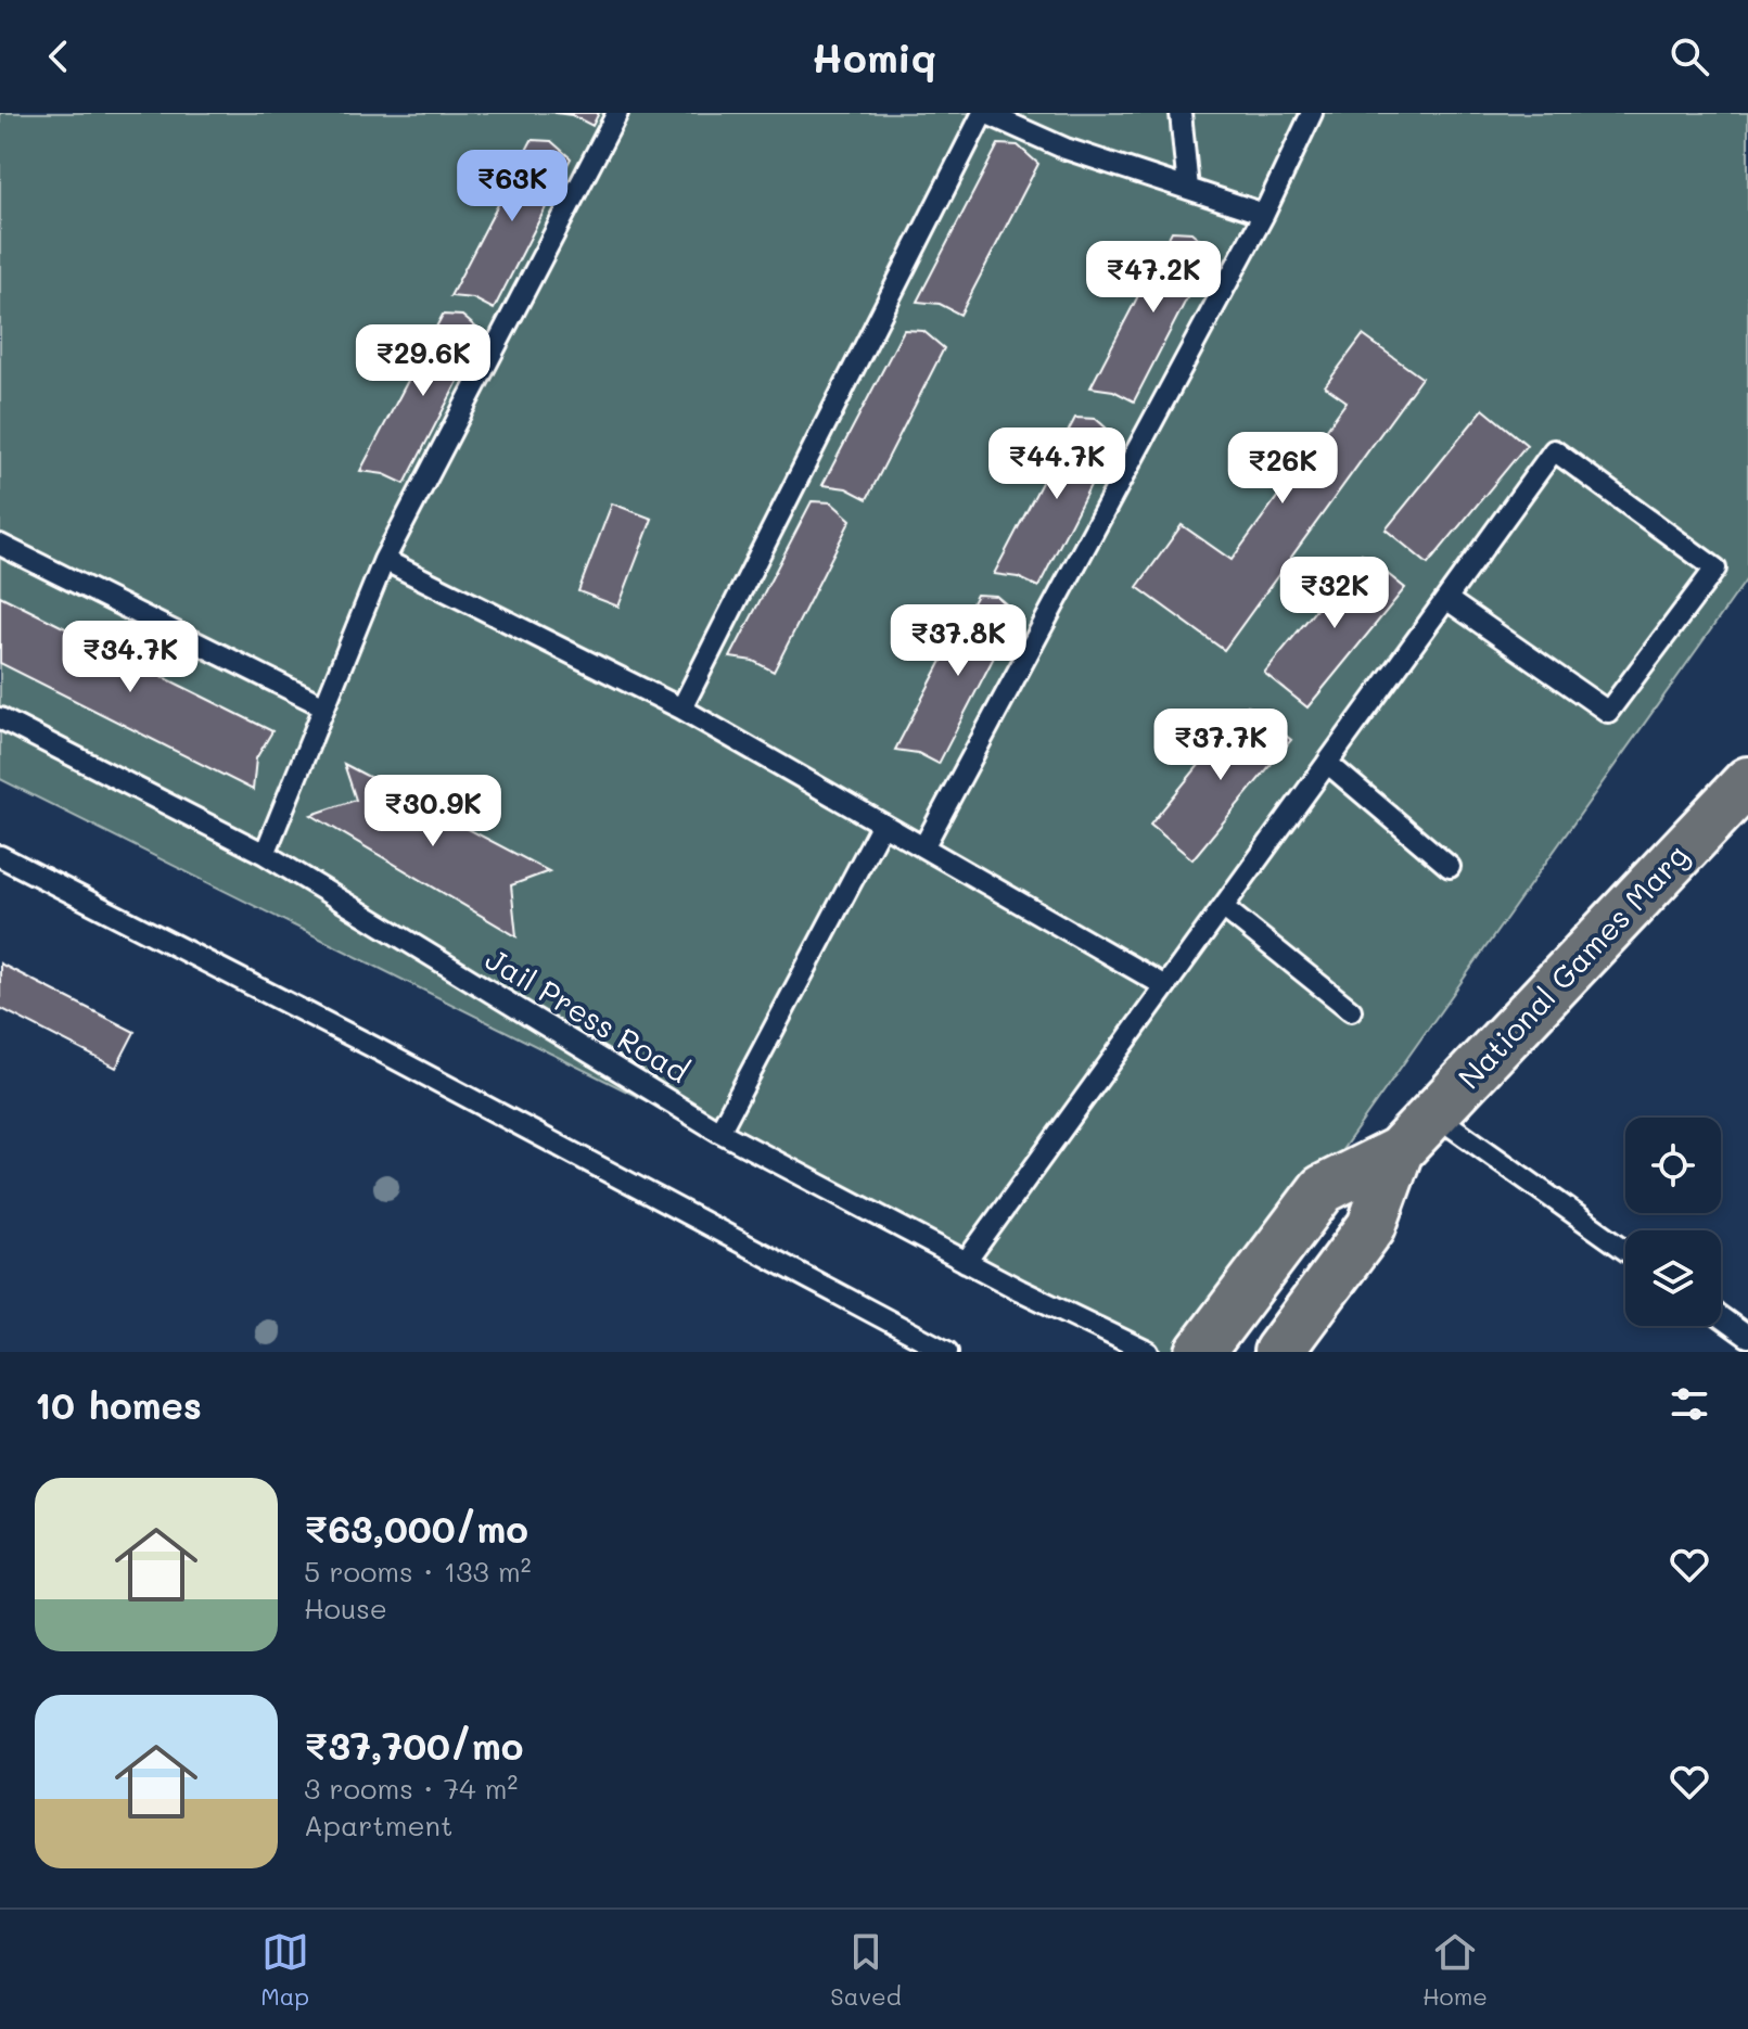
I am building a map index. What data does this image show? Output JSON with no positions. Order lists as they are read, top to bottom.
{
  "streets": {
    "main road": ["National Games Marg"],
    "lane": ["Jail Press Road"]
  },
  "page": {
    "header": "Homiq",
    "price": [
      "₹63K",
      "₹47.2K",
      "₹29.6K",
      "₹44.7K",
      "₹26K",
      "₹32K",
      "₹37.8K",
      "₹34.7K",
      "₹37.7K",
      "₹30.9K"
    ],
    "heading": "10 homes",
    "list": [
      {
        "name": "₹63,000/mo",
        "note": "5 rooms · 133 m² · House"
      },
      {
        "name": "₹37,700/mo",
        "note": "3 rooms · 74 m² · Apartment"
      }
    ],
    "tabs": ["Map", "Saved", "Home"]
  }
}
